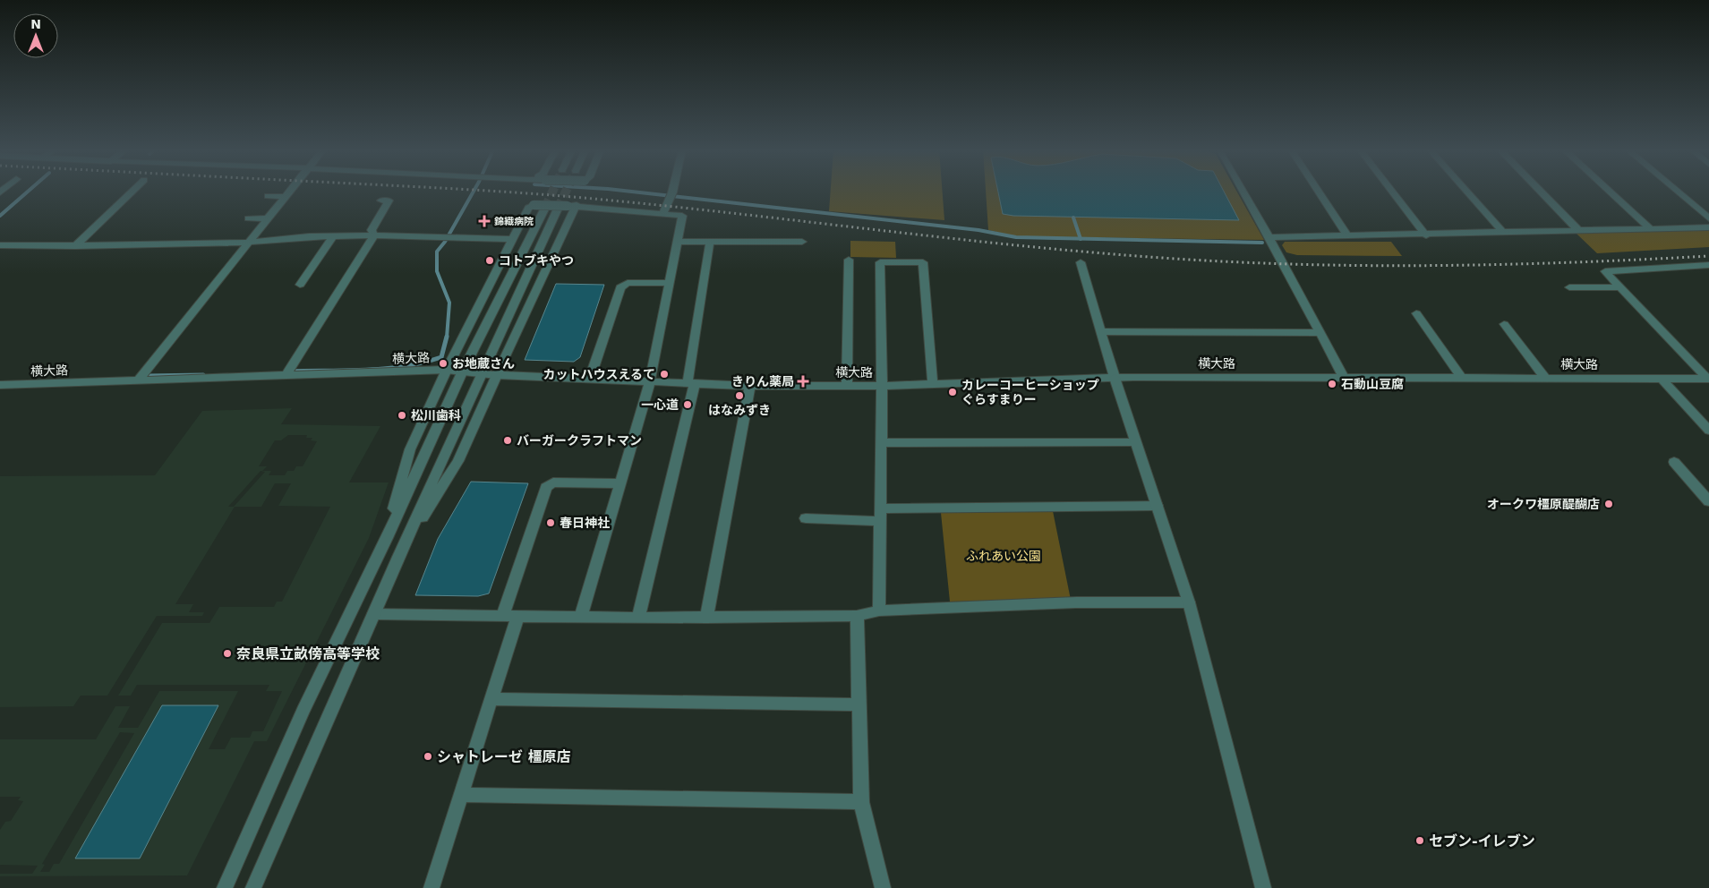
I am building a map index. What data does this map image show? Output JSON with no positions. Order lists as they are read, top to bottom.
{
  "streets": {
    "street": ["横大路"]
  },
  "parks": ["ふれあい公園"],
  "places": {
    "health": ["錦織病院", "きりん薬局"],
    "other": [
      "コトブキやつ",
      "お地蔵さん",
      "カットハウスえるて",
      "石動山豆腐",
      "カレーコーヒーショップ ぐらすまりー",
      "はなみずき",
      "一心道",
      "松川歯科",
      "バーガークラフトマン",
      "オークワ橿原醍醐店",
      "春日神社",
      "奈良県立畝傍高等学校",
      "シャトレーゼ 橿原店",
      "セブン-イレブン"
    ]
  },
  "north": "top"
}
